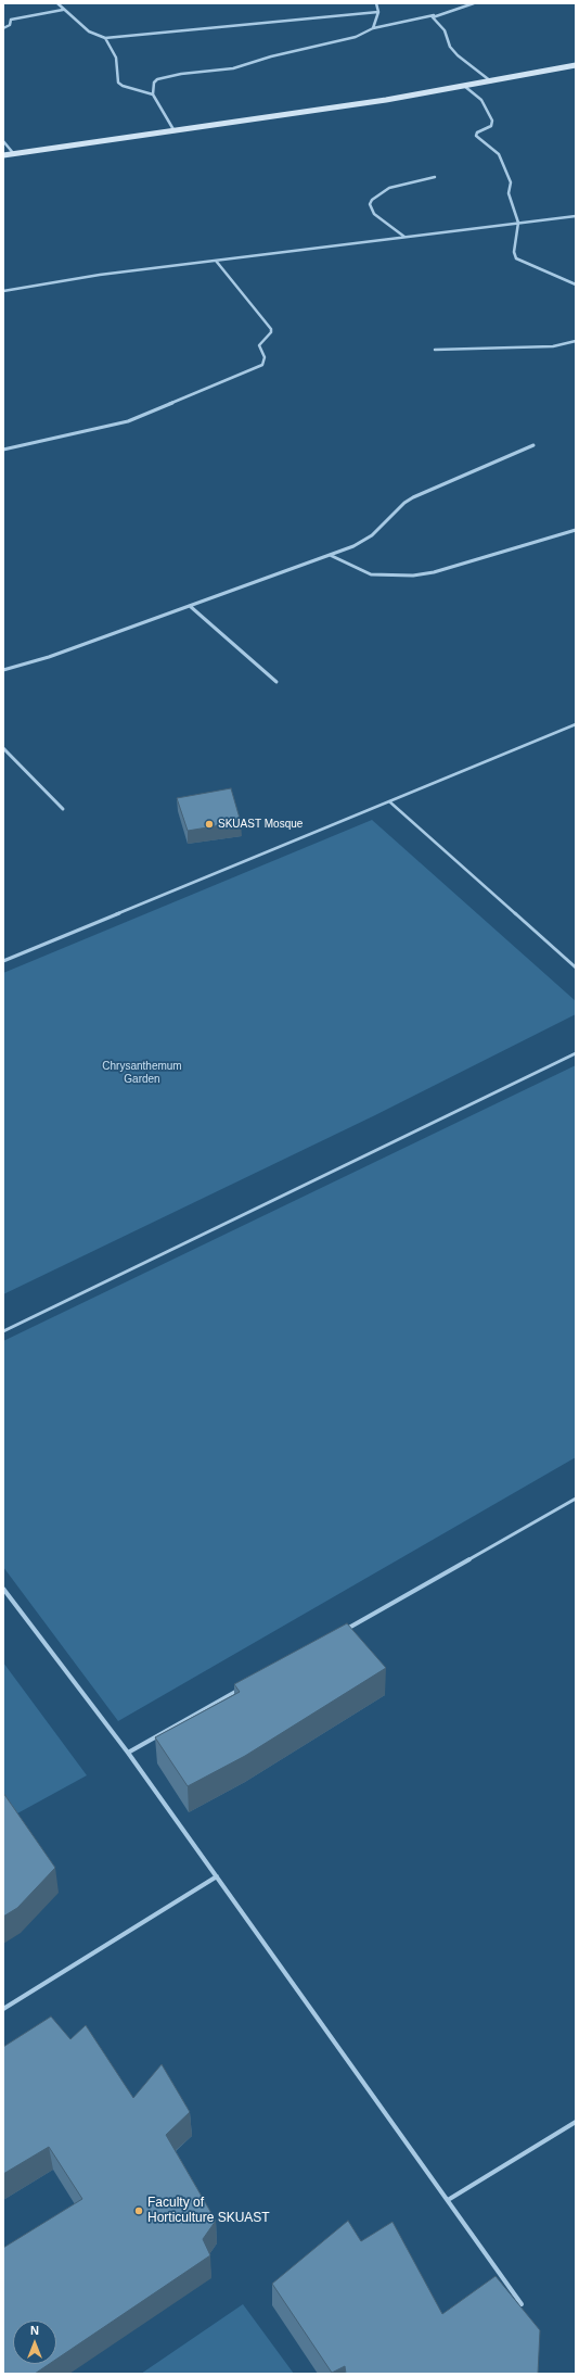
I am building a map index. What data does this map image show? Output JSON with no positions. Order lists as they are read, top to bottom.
{
  "parks": ["Chrysanthemum Garden"],
  "places": ["SKUAST Mosque", "Faculty of Horticulture SKUAST"],
  "north": "top"
}
